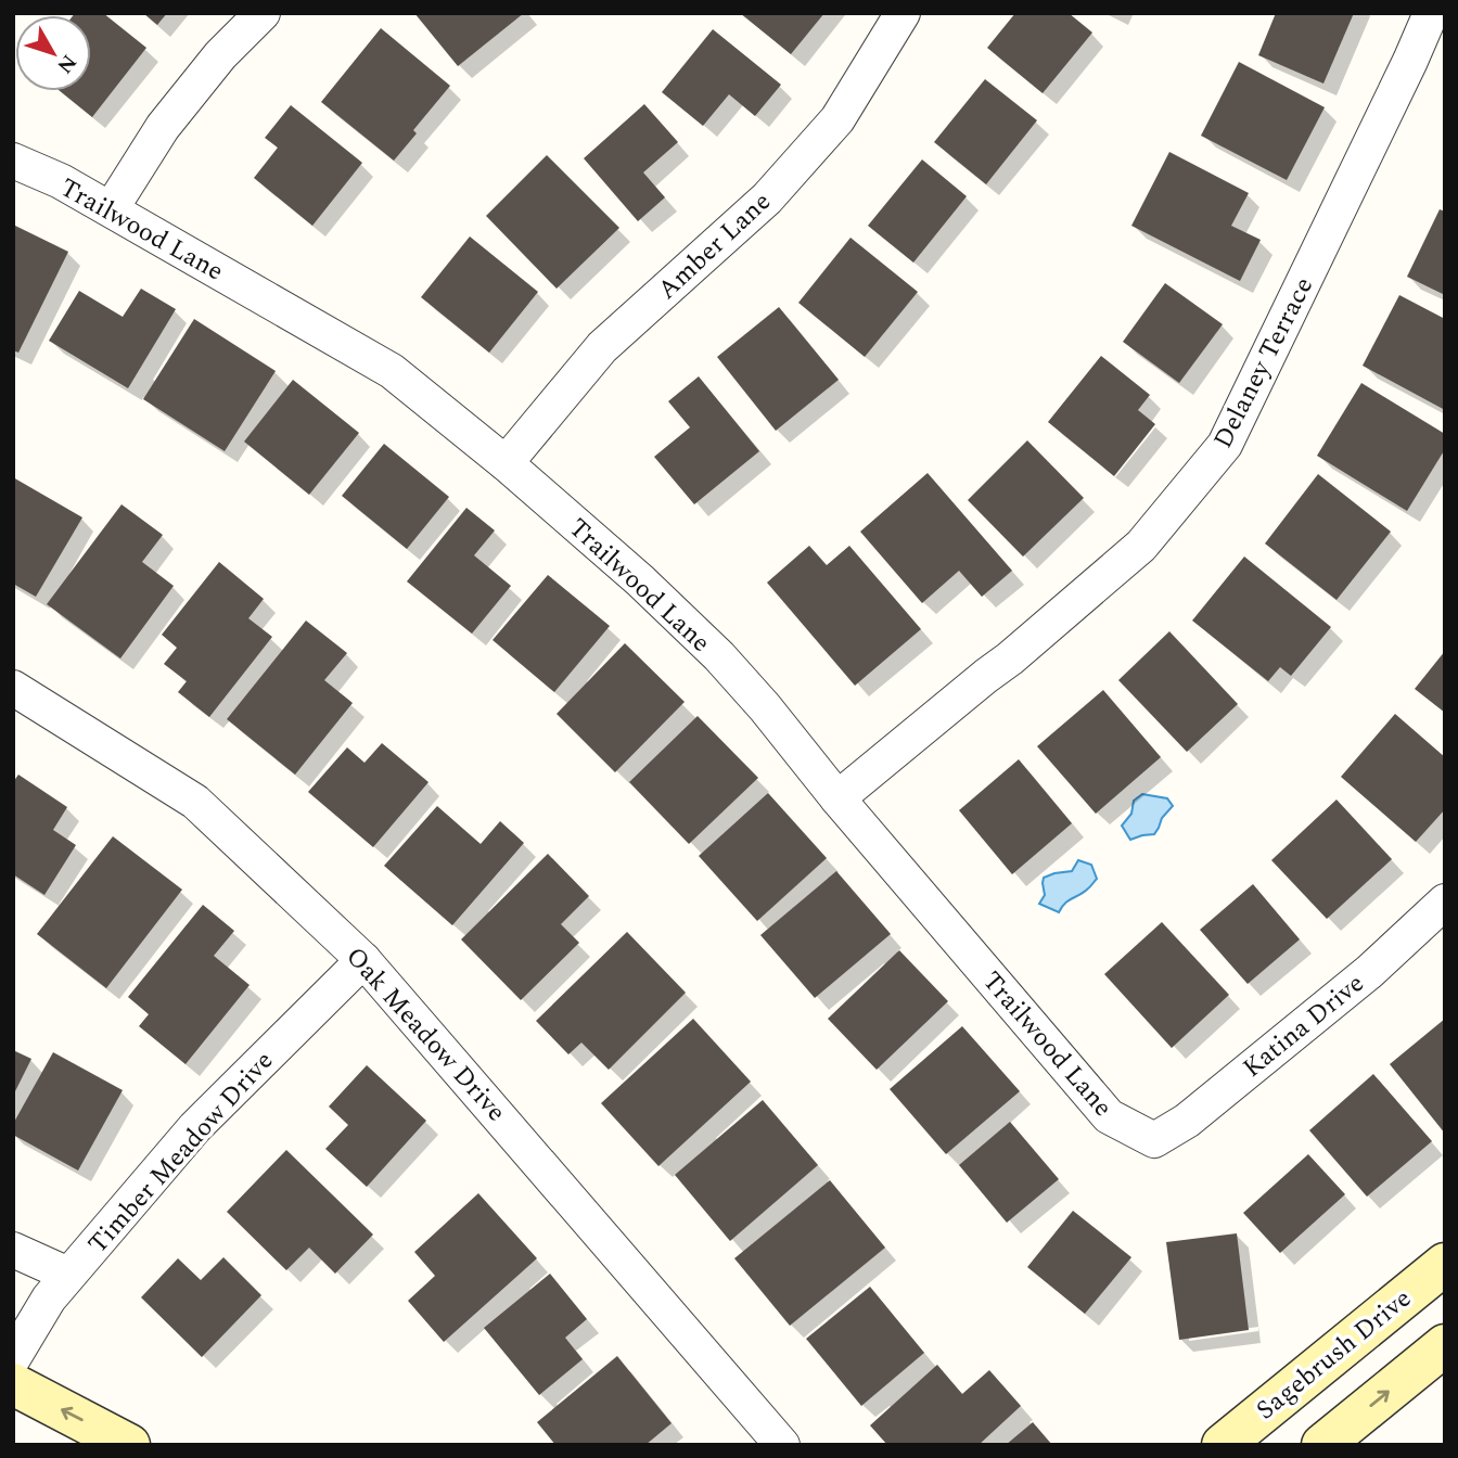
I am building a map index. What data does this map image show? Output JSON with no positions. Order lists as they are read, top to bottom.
{
  "streets": {
    "street": [
      "Trailwood Lane",
      "Amber Lane",
      "Delaney Terrace",
      "Katina Drive",
      "Oak Meadow Drive",
      "Timber Meadow Drive",
      "Sagebrush Drive"
    ]
  },
  "crossings": [
    ["Trailwood Lane", "Amber Lane"],
    ["Trailwood Lane", "Delaney Terrace"],
    ["Trailwood Lane", "Katina Drive"],
    ["Oak Meadow Drive", "Timber Meadow Drive"]
  ],
  "north": "bottom right"
}
